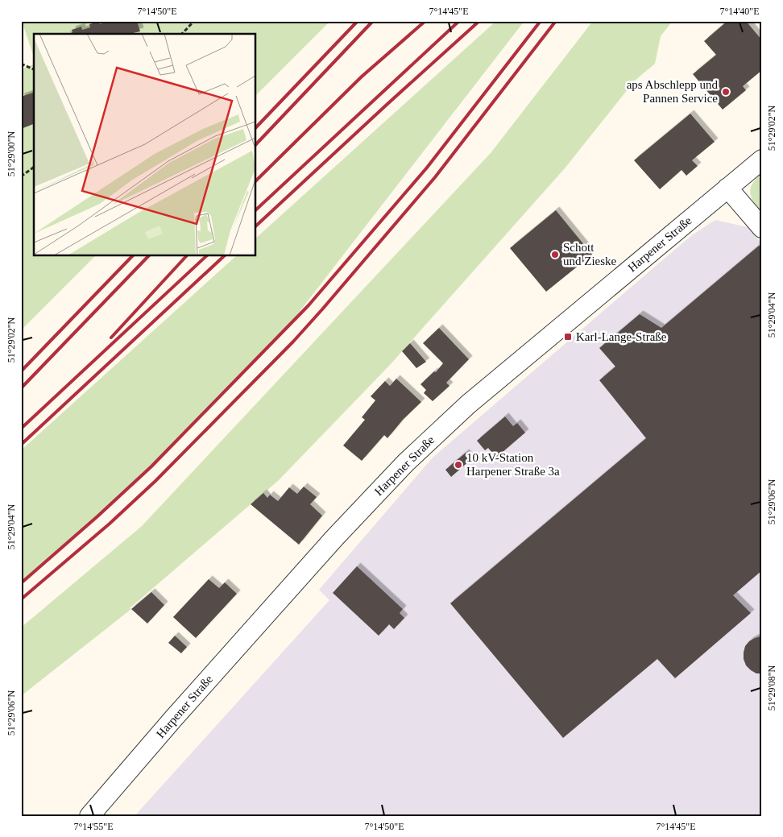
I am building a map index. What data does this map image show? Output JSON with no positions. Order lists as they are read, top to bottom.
{
  "streets": {
    "street": ["Harpener Straße"]
  },
  "places": {
    "other": ["aps Abschlepp und Pannen Service", "Schott und Zieske", "10 kV-Station Harpener Straße 3a"],
    "transit": ["Karl-Lange-Straße"]
  },
  "coordinates": [
    "7°14'50\"E",
    "7°14'45\"E",
    "7°14'40\"E",
    "51°29'02\"N",
    "51°29'00\"N",
    "51°29'04\"N",
    "51°29'06\"N",
    "51°29'08\"N",
    "7°14'55\"E"
  ]
}
